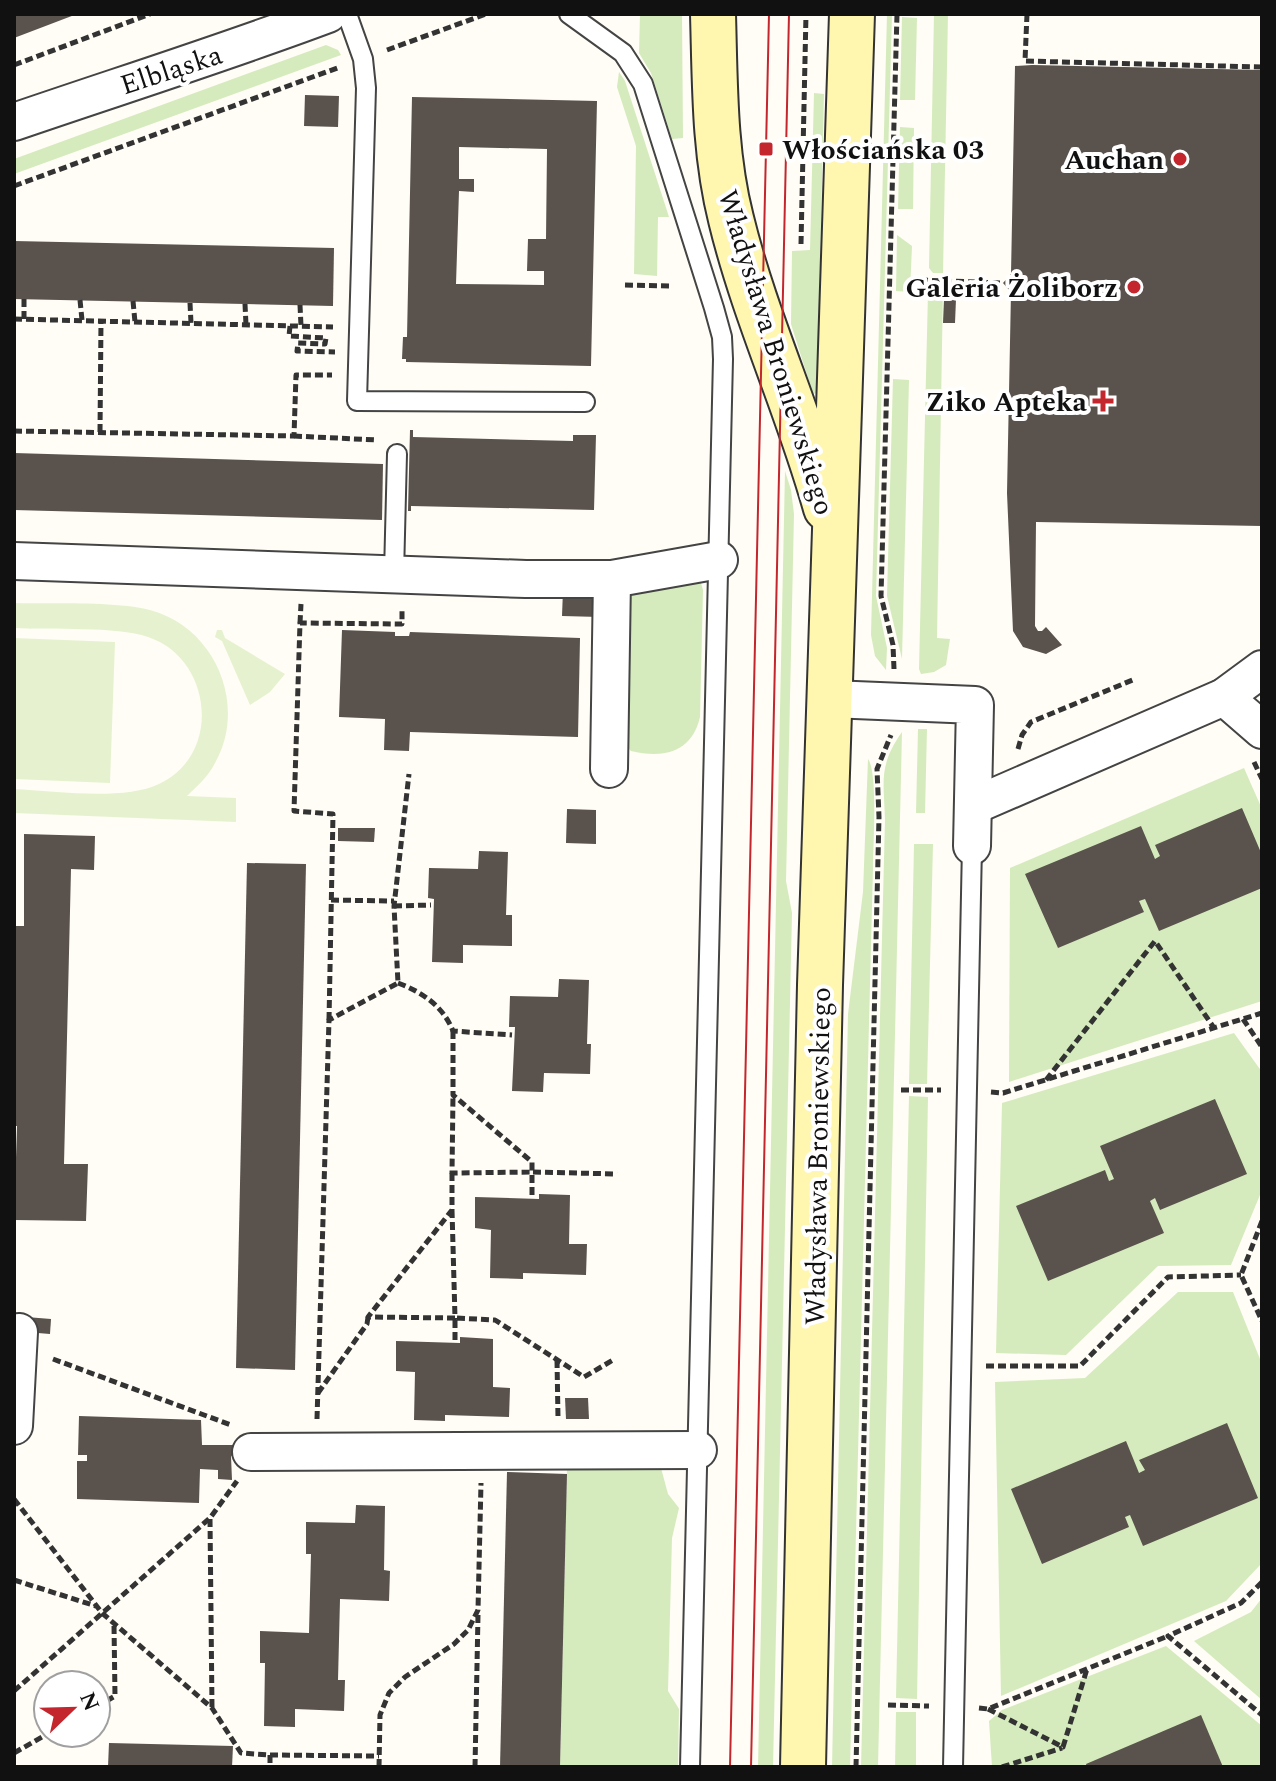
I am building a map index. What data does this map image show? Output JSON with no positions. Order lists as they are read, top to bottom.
{
  "streets": {
    "main road": ["Władysława Broniewskiego"],
    "street": ["Elbląska"]
  },
  "places": {
    "transit": ["Włościańska 03"],
    "other": ["Auchan", "Galeria Żoliborz"],
    "health": ["Ziko Apteka"]
  },
  "north": "top right"
}
